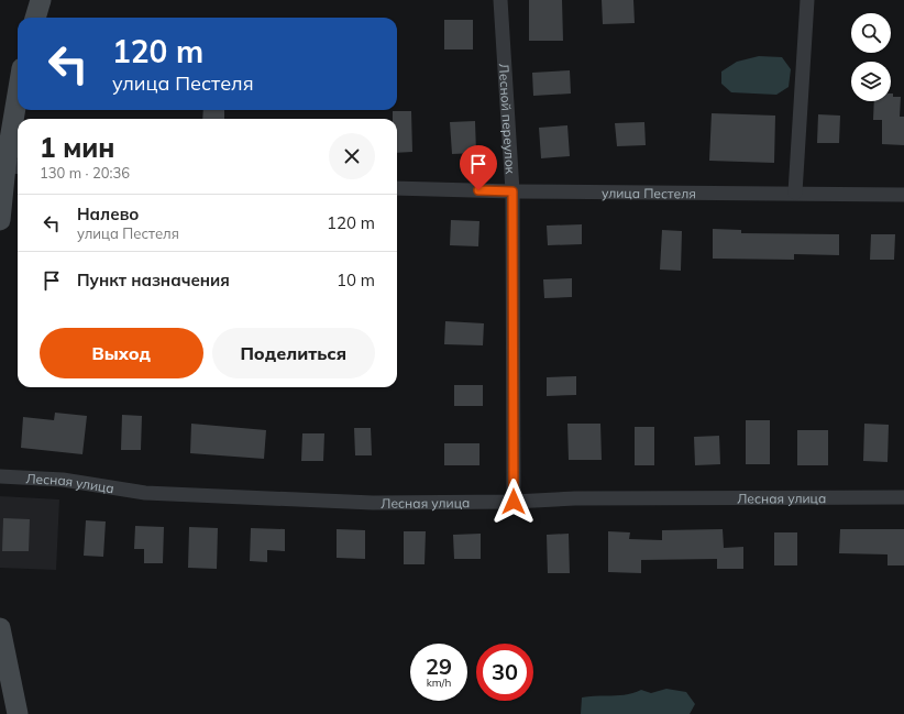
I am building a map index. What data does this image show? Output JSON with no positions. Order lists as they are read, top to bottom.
{
  "streets": {
    "street": ["Лесной переулок", "улица Пестеля", "Лесная улица"]
  },
  "crossings": [
    ["Лесной переулок", "улица Пестеля"],
    ["Лесной переулок", "Лесная улица"]
  ],
  "page": {
    "turn": ["120 m", "улица Пестеля"],
    "heading": ["1 мин", "130 m · 20:36"],
    "list": [
      {
        "name": "Налево",
        "note": "улица Пестеля",
        "value": "120 m"
      },
      {
        "name": "Пункт назначения",
        "value": "10 m"
      }
    ],
    "buttons": ["Выход", "Поделиться"],
    "speed": "29 km/h",
    "limit": "30"
  }
}
